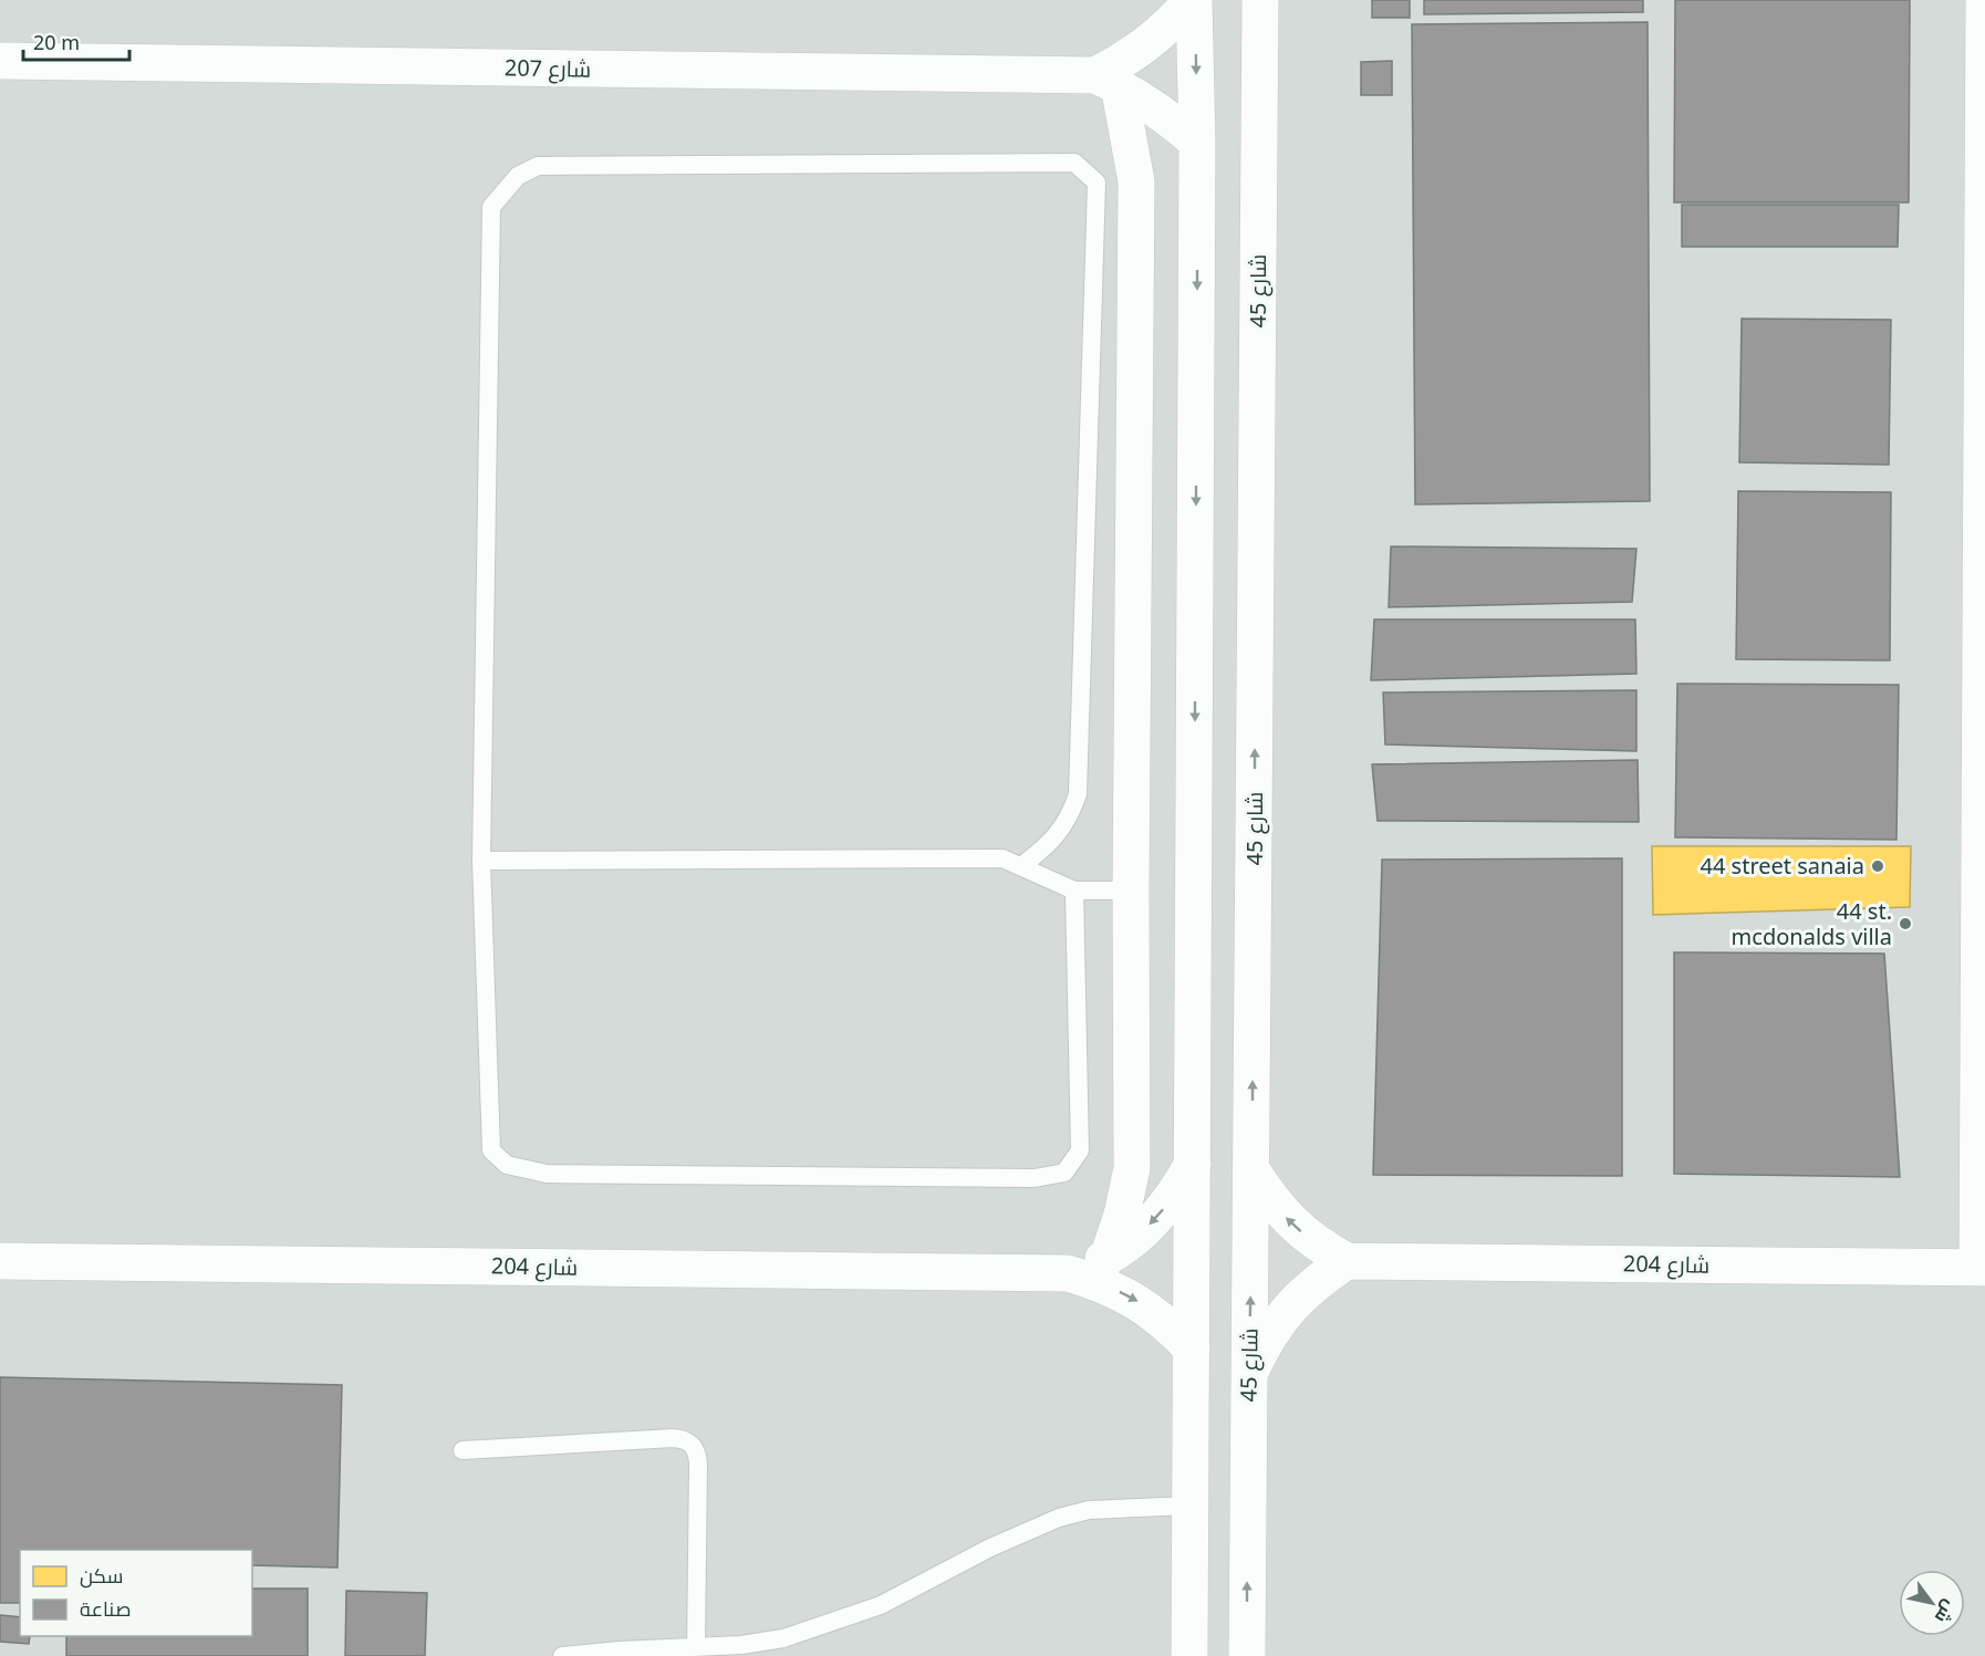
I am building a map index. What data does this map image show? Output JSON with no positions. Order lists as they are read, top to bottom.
{
  "streets": {
    "street": ["شارع 207", "شارع 45", "شارع 204"]
  },
  "crossings": [
    ["شارع 45", "شارع 204"]
  ],
  "places": ["44 street sanaia", "44 st. mcdonalds villa"],
  "legend": ["سكن", "صناعة"],
  "scale_bar": "20 m",
  "north": "bottom right"
}
